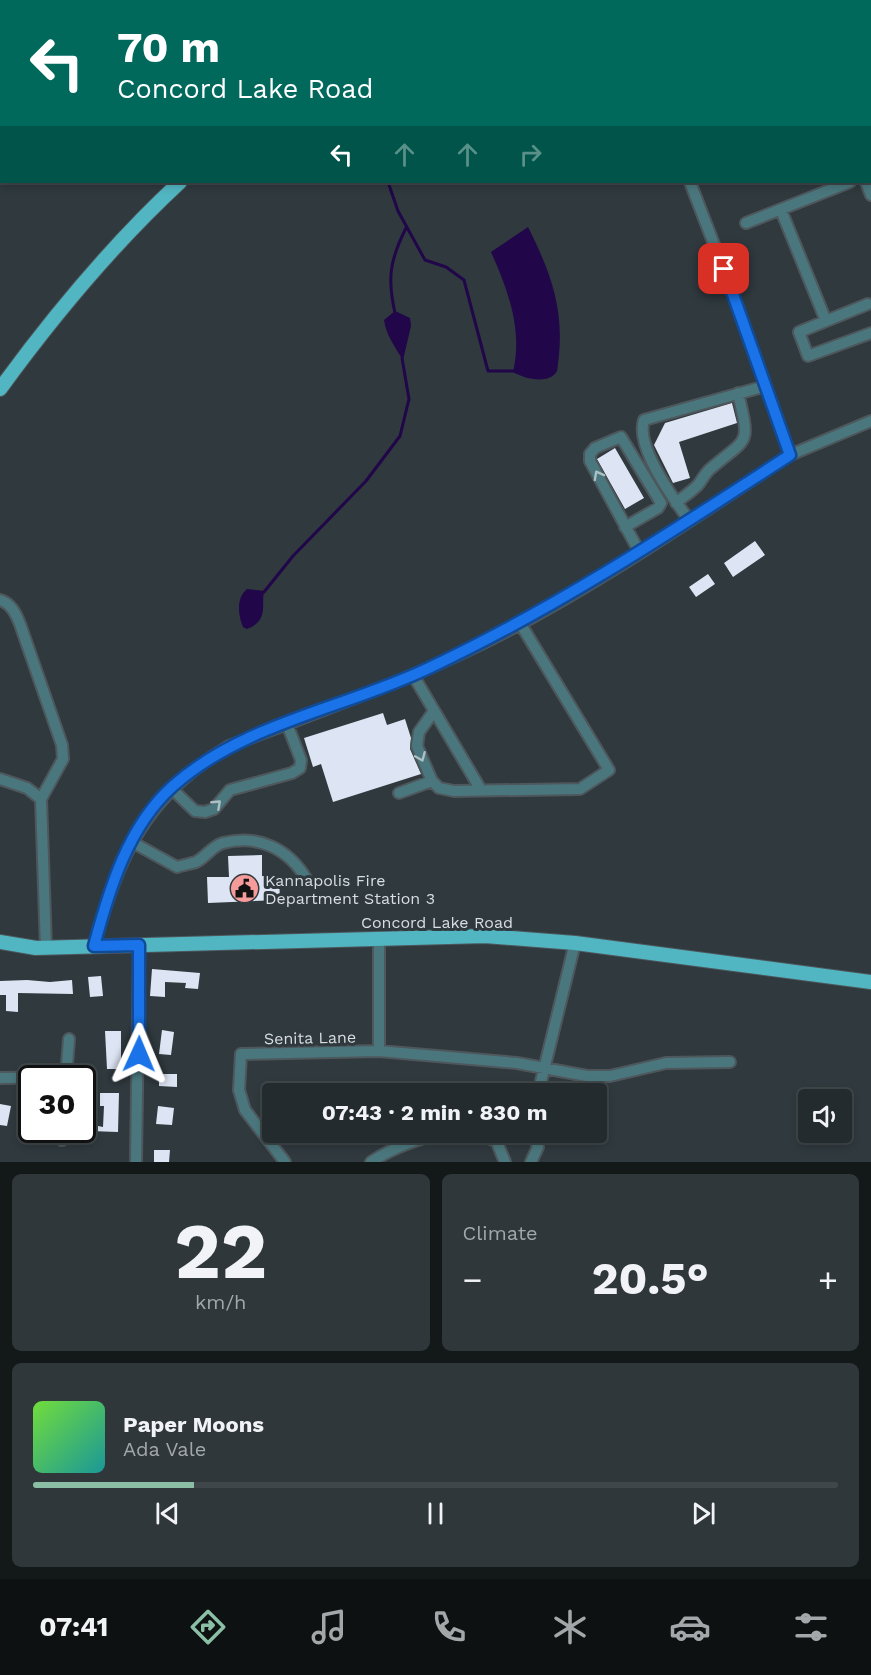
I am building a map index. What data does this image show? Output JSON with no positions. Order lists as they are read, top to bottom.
{
  "streets": {
    "main road": ["Concord Lake Road"],
    "street": ["Senita Lane"]
  },
  "places": {
    "public building": ["Kannapolis Fire Department Station 3"]
  },
  "page": {
    "turn": ["70 m", "Concord Lake Road"],
    "limit": "30",
    "trip": "07:43 · 2 min · 830 m",
    "tile": [
      ["22", "km/h"],
      "Climate"
    ],
    "heat": ["−", "20.5°", "+"],
    "song": ["Paper Moons", "Ada Vale"],
    "tabs": "07:41"
  }
}
